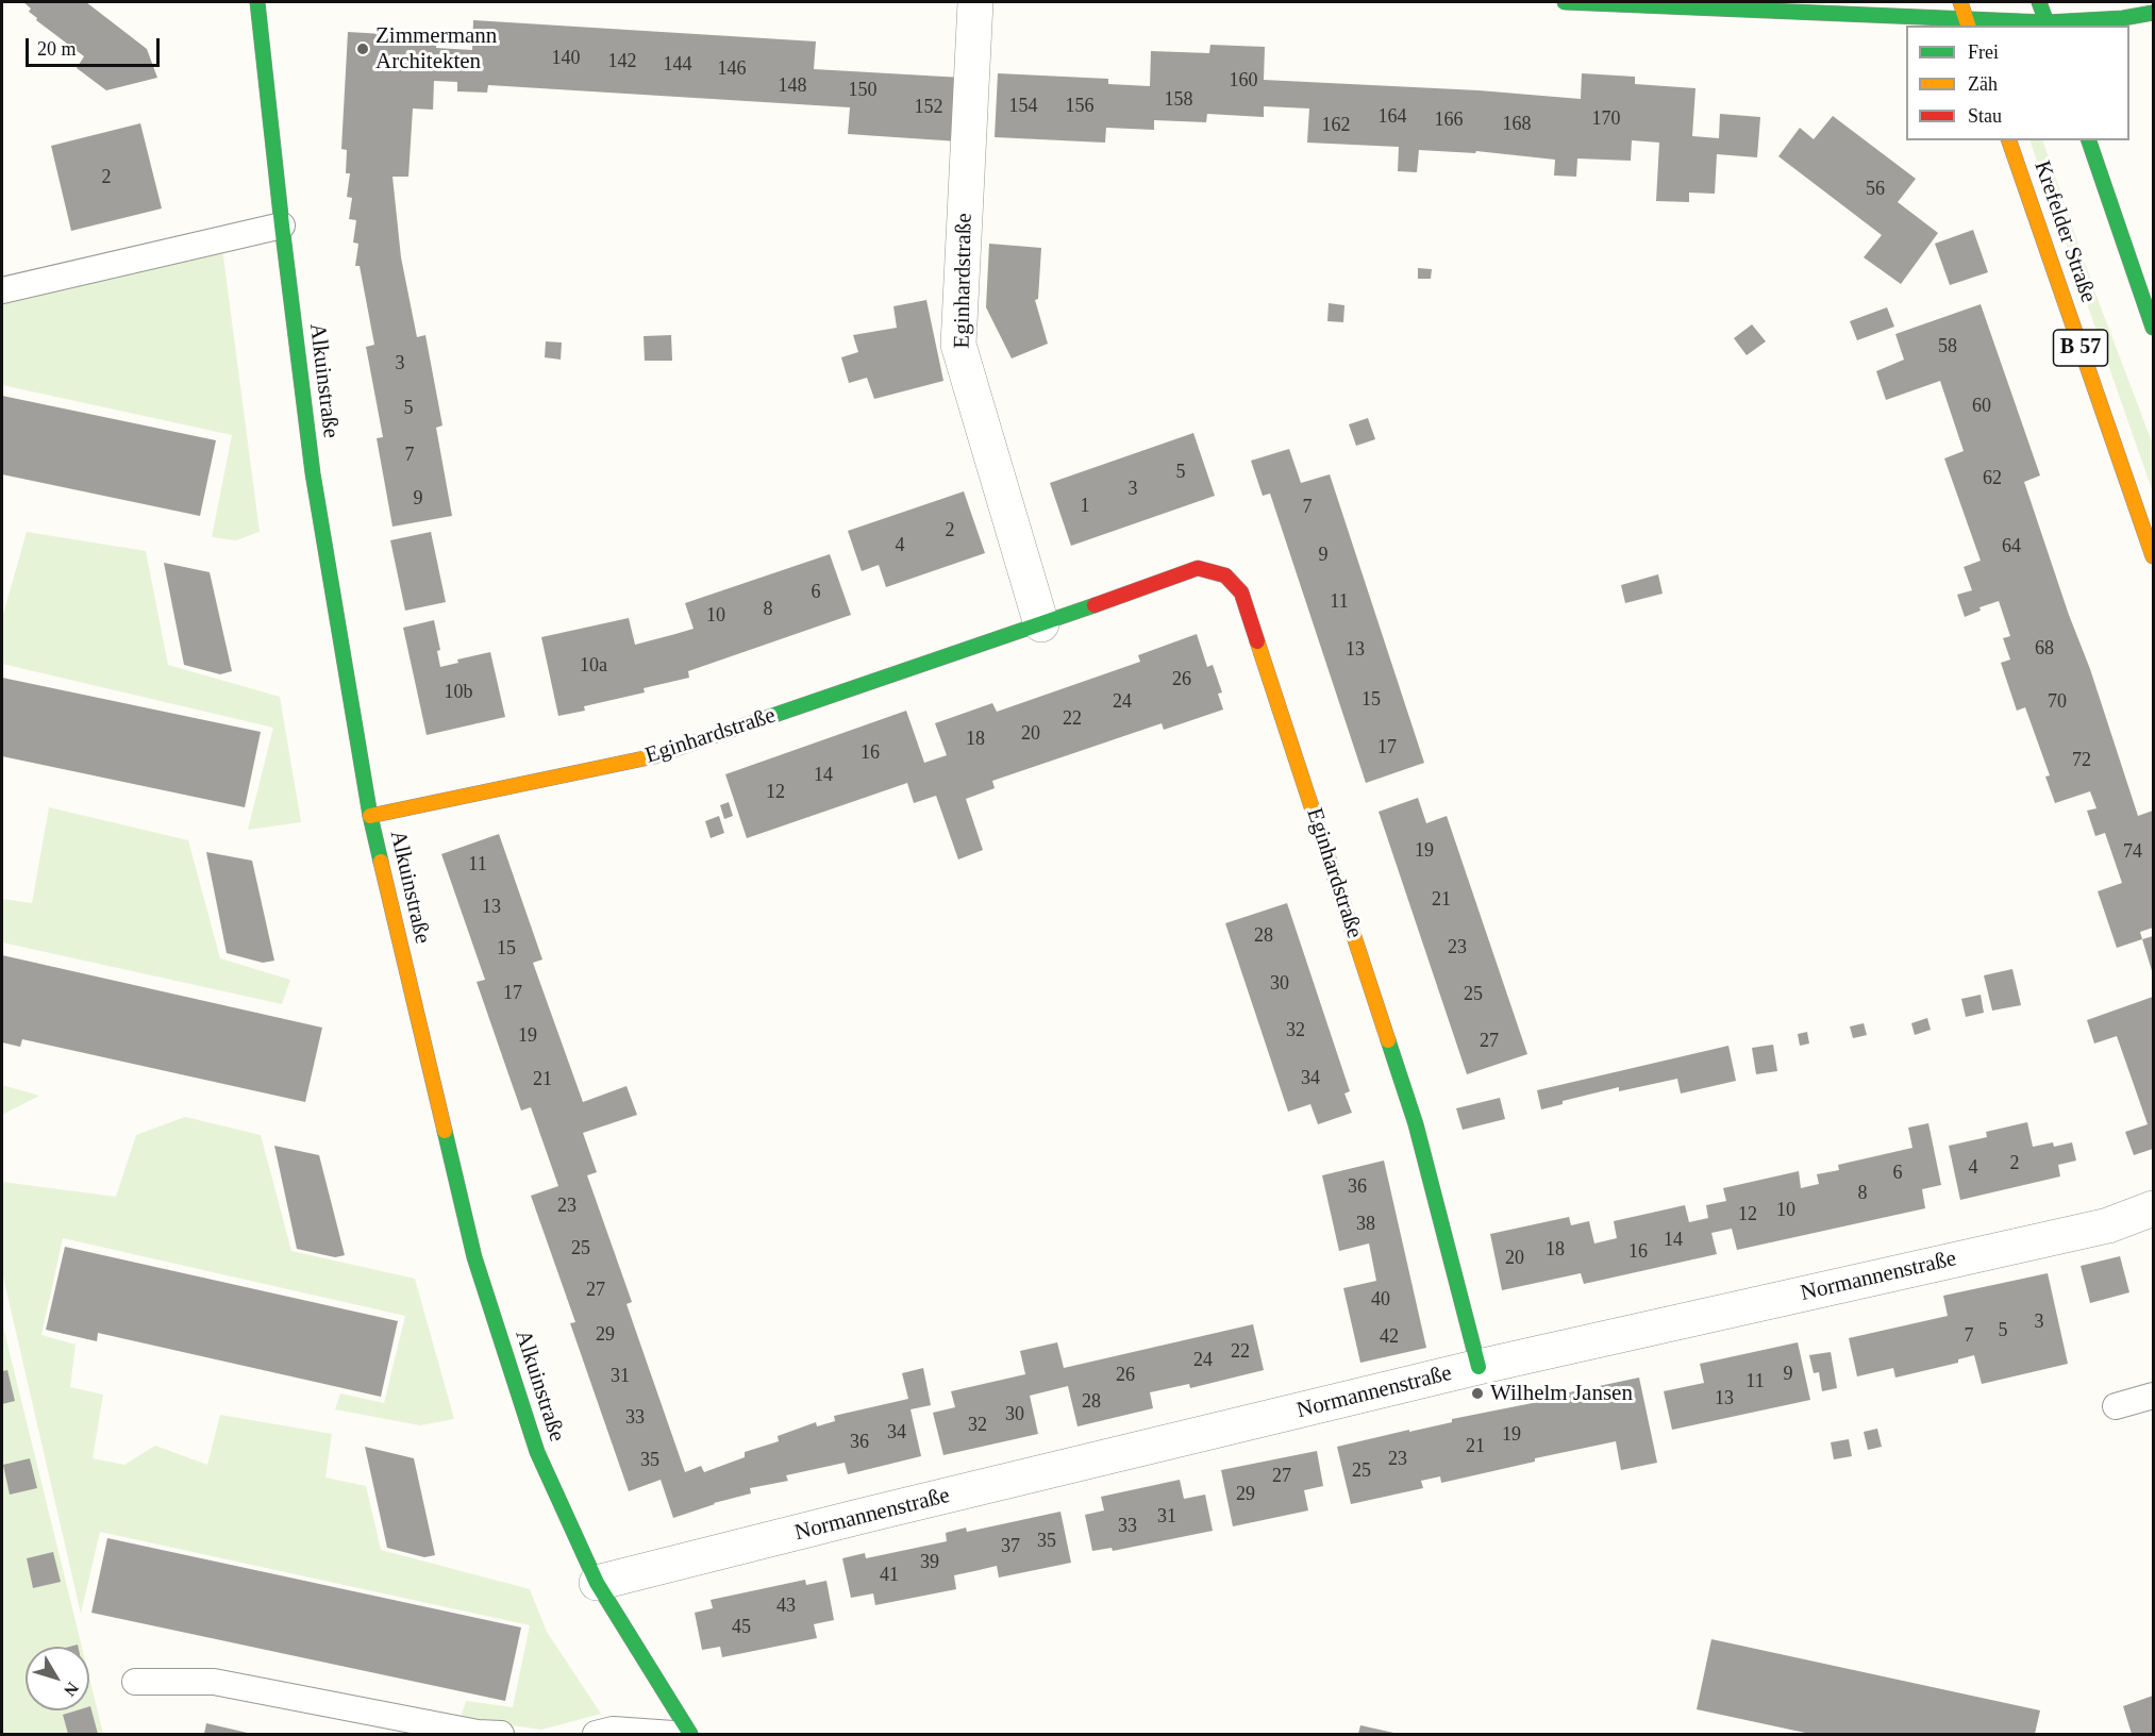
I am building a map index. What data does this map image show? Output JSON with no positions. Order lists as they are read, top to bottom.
{
  "streets": {
    "street": [
      "Krefelder Straße",
      "Eginhardstraße",
      "B 57",
      "Alkuinstraße",
      "Normannenstraße"
    ]
  },
  "crossings": [
    ["Eginhardstraße", "Alkuinstraße"],
    ["Eginhardstraße", "Normannenstraße"],
    ["Alkuinstraße", "Normannenstraße"]
  ],
  "places": ["Zimmermann Architekten", "Wilhelm Jansen"],
  "house_numbers": [
    "140",
    "142",
    "144",
    "146",
    "160",
    "148",
    "150",
    "158",
    "154",
    "156",
    "152",
    "164",
    "170",
    "166",
    "168",
    "162",
    "2",
    "56",
    "58",
    "3",
    "60",
    "5",
    "7",
    "5",
    "62",
    "3",
    "9",
    "1",
    "7",
    "2",
    "4",
    "64",
    "9",
    "6",
    "11",
    "8",
    "10",
    "68",
    "13",
    "10a",
    "26",
    "10b",
    "15",
    "24",
    "70",
    "22",
    "20",
    "18",
    "17",
    "16",
    "72",
    "14",
    "12",
    "19",
    "74",
    "11",
    "21",
    "13",
    "28",
    "23",
    "15",
    "30",
    "17",
    "25",
    "32",
    "19",
    "27",
    "34",
    "21",
    "2",
    "4",
    "6",
    "36",
    "8",
    "23",
    "10",
    "12",
    "38",
    "14",
    "25",
    "18",
    "16",
    "20",
    "27",
    "40",
    "3",
    "5",
    "29",
    "7",
    "42",
    "22",
    "24",
    "9",
    "26",
    "31",
    "11",
    "13",
    "28",
    "30",
    "33",
    "32",
    "34",
    "19",
    "36",
    "21",
    "23",
    "35",
    "25",
    "27",
    "29",
    "31",
    "33",
    "35",
    "37",
    "39",
    "41",
    "43",
    "45"
  ],
  "legend": ["Frei", "Zäh", "Stau"],
  "scale_bar": "20 m",
  "north": "bottom right"
}
